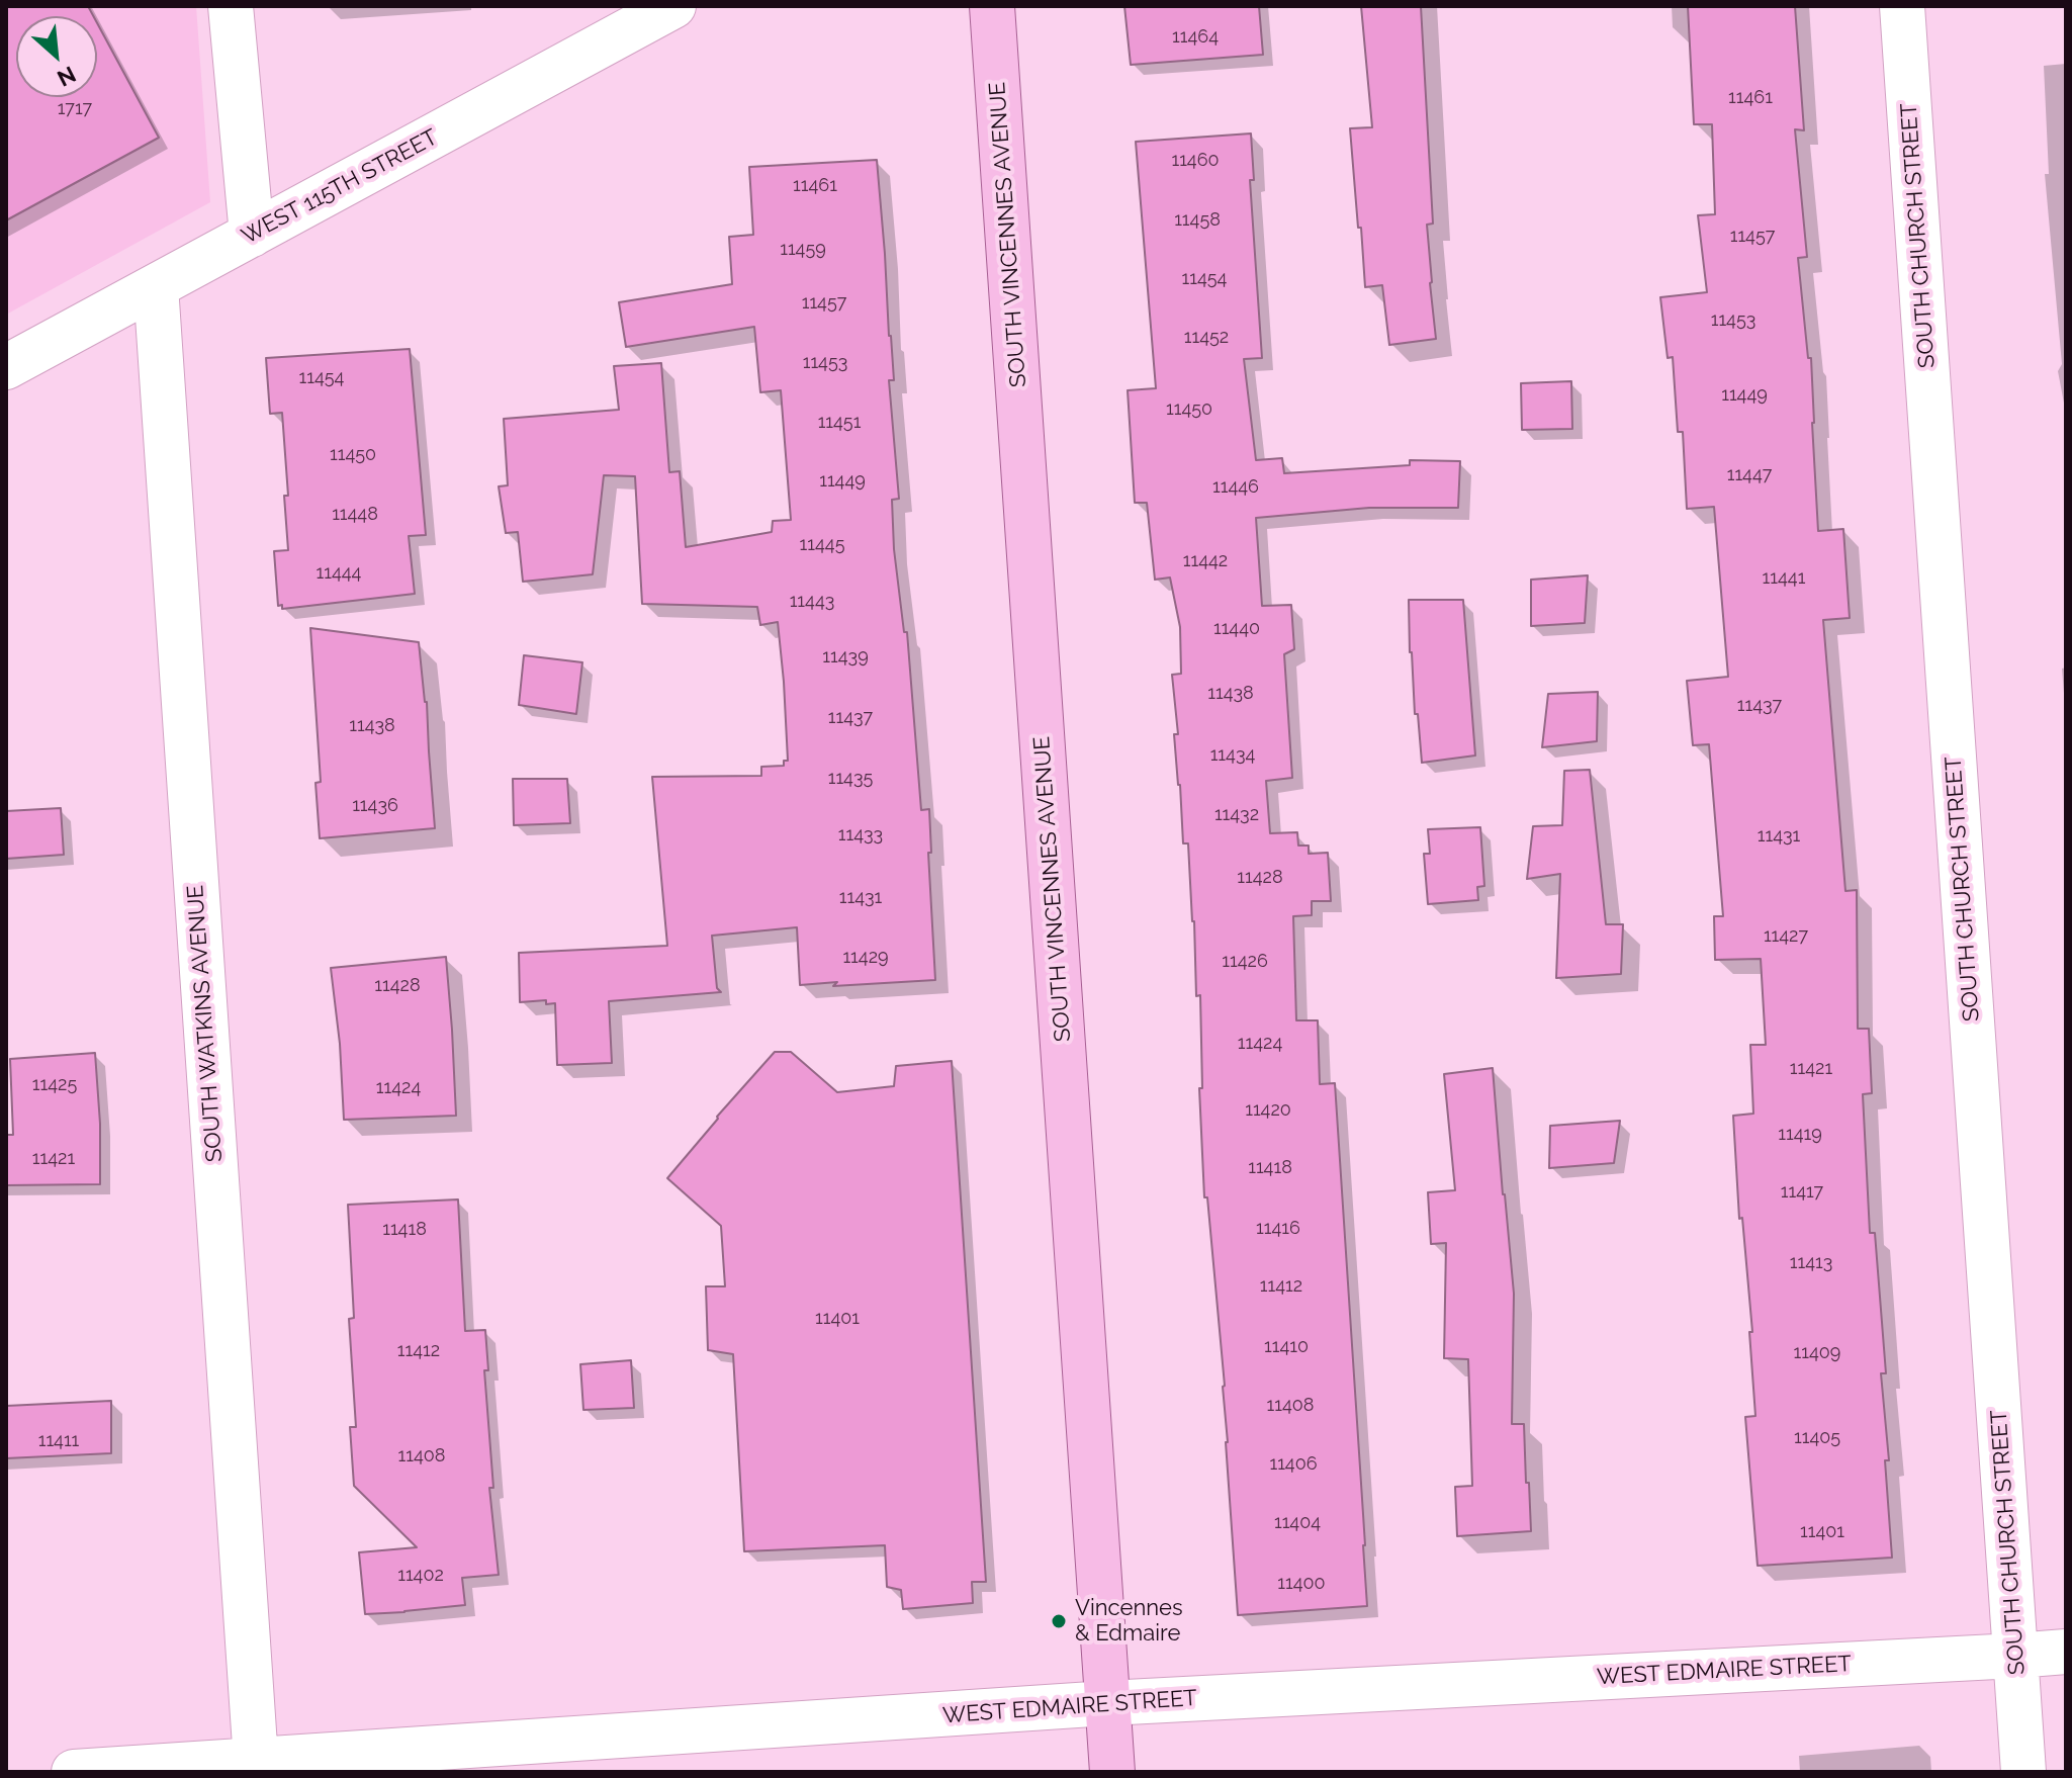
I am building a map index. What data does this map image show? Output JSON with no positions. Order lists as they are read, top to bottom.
{
  "streets": {
    "main road": ["SOUTH VINCENNES AVENUE"],
    "street": [
      "WEST 115TH STREET",
      "SOUTH CHURCH STREET",
      "SOUTH WATKINS AVENUE",
      "WEST EDMAIRE STREET"
    ]
  },
  "crossings": [
    ["WEST 115TH STREET", "SOUTH WATKINS AVENUE"],
    ["SOUTH VINCENNES AVENUE", "WEST EDMAIRE STREET"],
    ["SOUTH CHURCH STREET", "WEST EDMAIRE STREET"],
    ["SOUTH WATKINS AVENUE", "WEST EDMAIRE STREET"]
  ],
  "places": ["Vincennes & Edmaire"],
  "house_numbers": [
    "11464",
    "11461",
    "1717",
    "11460",
    "11461",
    "11458",
    "11457",
    "11459",
    "11454",
    "11457",
    "11453",
    "11452",
    "11453",
    "11454",
    "11449",
    "11450",
    "11451",
    "11450",
    "11447",
    "11449",
    "11446",
    "11448",
    "11445",
    "11442",
    "11444",
    "11441",
    "11443",
    "11440",
    "11439",
    "11438",
    "11437",
    "11437",
    "11438",
    "11434",
    "11435",
    "11436",
    "11432",
    "11433",
    "11431",
    "11428",
    "11431",
    "11427",
    "11429",
    "11426",
    "11428",
    "11424",
    "11421",
    "11425",
    "11424",
    "11420",
    "11419",
    "11421",
    "11418",
    "11417",
    "11416",
    "11418",
    "11413",
    "11412",
    "11401",
    "11410",
    "11412",
    "11409",
    "11408",
    "11405",
    "11411",
    "11408",
    "11406",
    "11404",
    "11401",
    "11402",
    "11400"
  ],
  "north": "bottom right"
}
